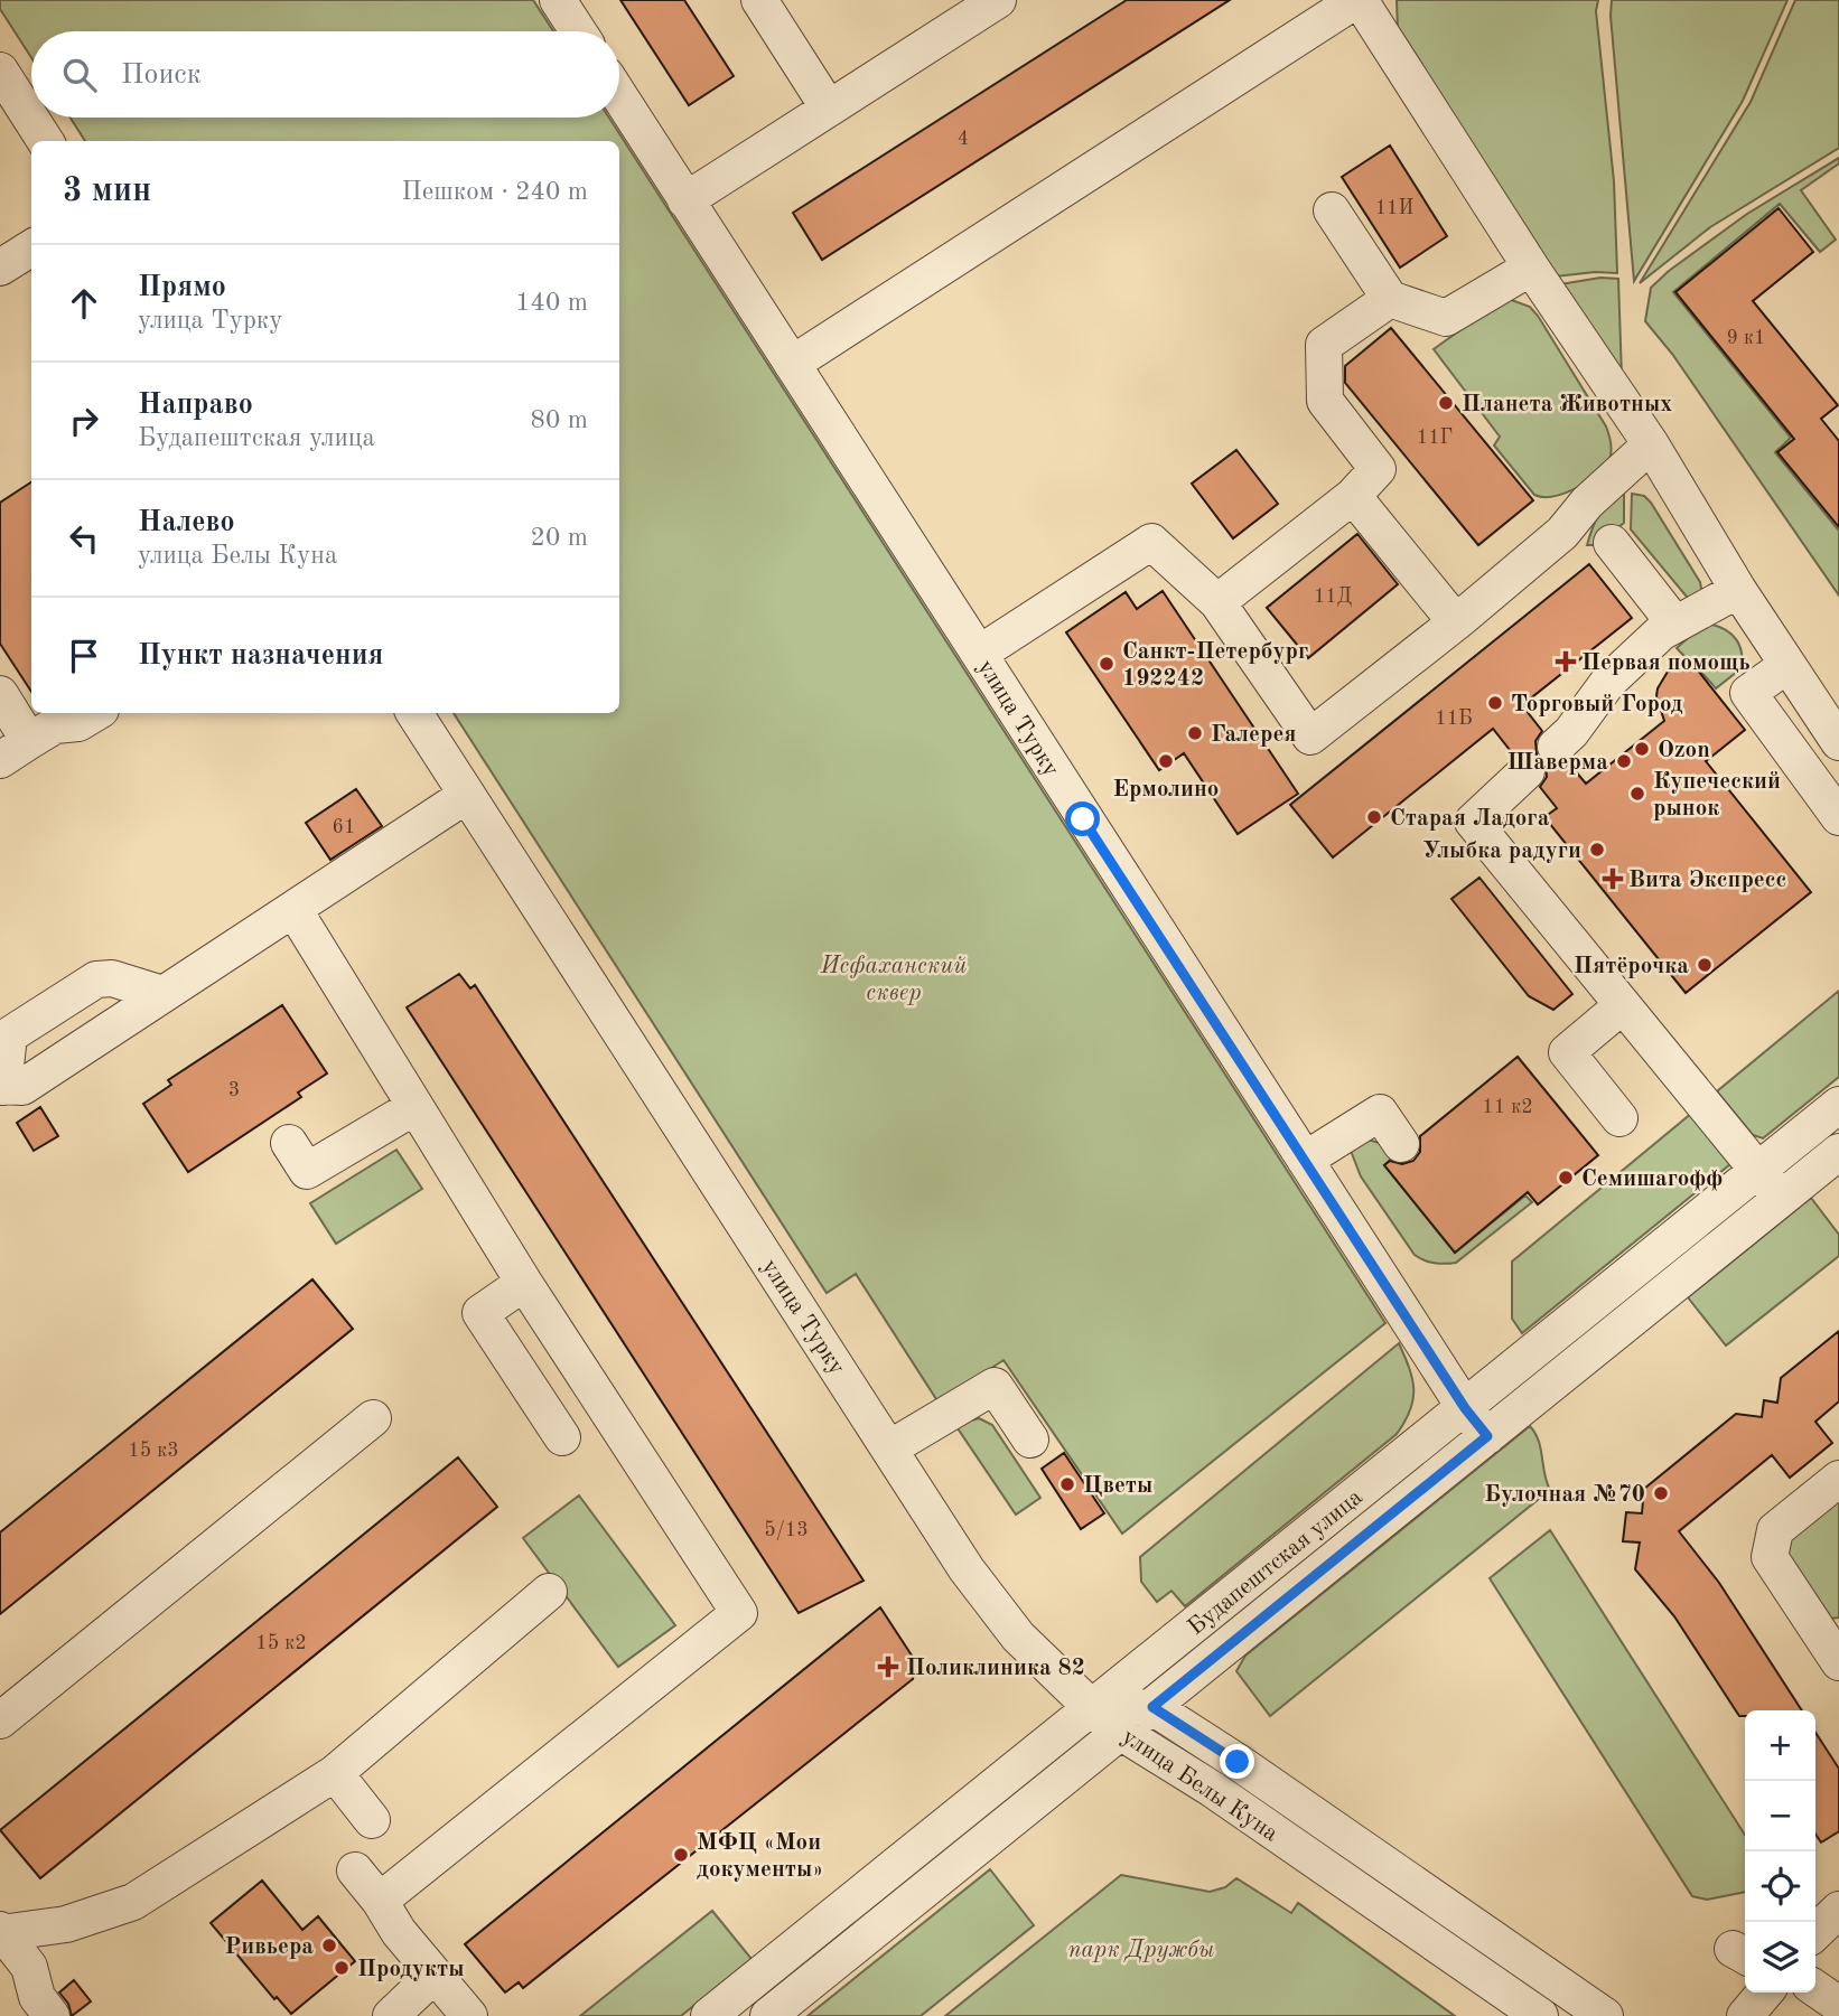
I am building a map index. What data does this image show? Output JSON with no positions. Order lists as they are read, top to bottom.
{
  "streets": {
    "street": ["улица Турку", "Будапештская улица", "улица Белы Куна"]
  },
  "crossings": [
    ["улица Турку", "Будапештская улица"],
    ["улица Турку", "улица Белы Куна"],
    ["Будапештская улица", "улица Белы Куна"]
  ],
  "parks": ["Исфаханский сквер", "парк Дружбы"],
  "places": {
    "other": [
      "Планета Животных",
      "Санкт-Петербург 192242",
      "Торговый Город",
      "Галерея",
      "Ozon",
      "Ермолино",
      "Шаверма",
      "Купеческий рынок",
      "Старая Ладога",
      "Улыбка радуги",
      "Пятёрочка",
      "Семишагофф",
      "Цветы",
      "Булочная №70",
      "МФЦ «Мои документы»",
      "Ривьера",
      "Продукты"
    ],
    "health": ["Первая помощь", "Вита Экспресс", "Поликлиника 82"]
  },
  "house_numbers": [
    "4",
    "11И",
    "9 к1",
    "11Г",
    "11Д",
    "11Б",
    "61",
    "3",
    "11 к2",
    "15 к3",
    "5/13",
    "15 к2"
  ],
  "page": {
    "search": "Поиск",
    "heading": ["3 мин", "Пешком · 240 m"],
    "list": [
      ["Прямо", "улица Турку", "140 m"],
      ["Направо", "Будапештская улица", "80 m"],
      ["Налево", "улица Белы Куна", "20 m"],
      "Пункт назначения"
    ],
    "map_buttons": ["+", "−"]
  }
}
